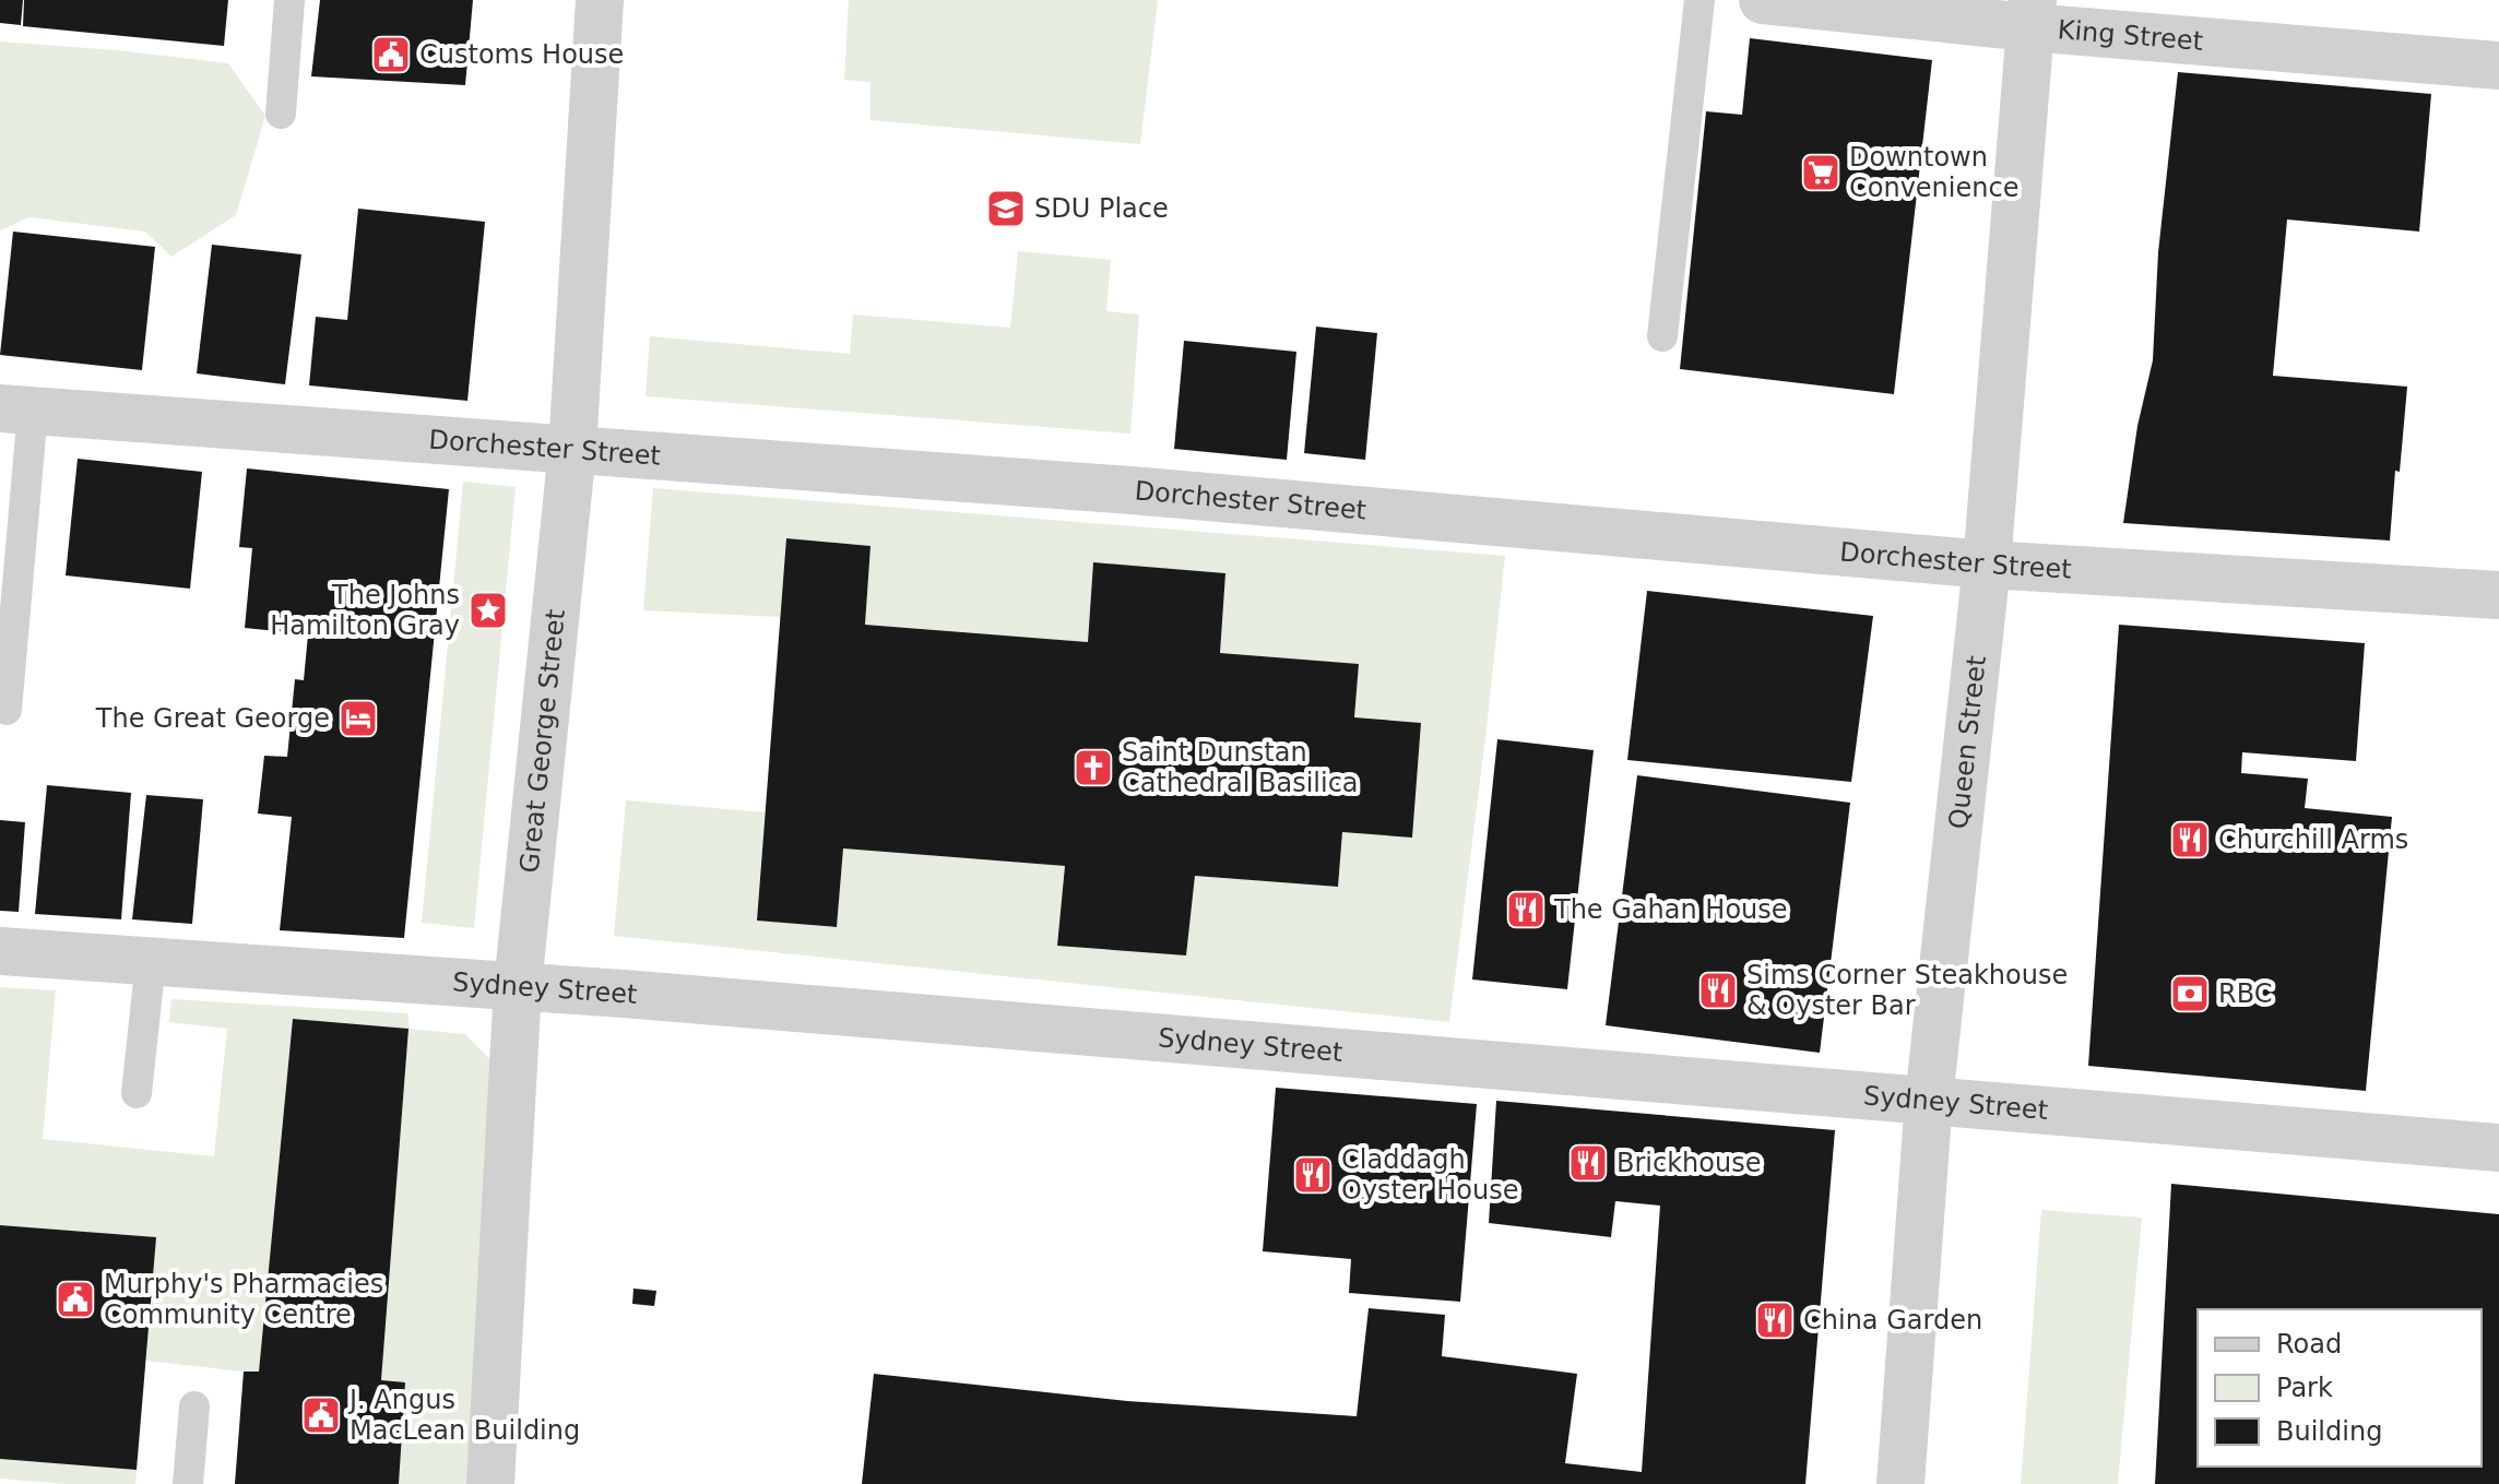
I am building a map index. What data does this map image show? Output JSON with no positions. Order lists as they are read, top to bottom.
{
  "streets": {
    "street": [
      "King Street",
      "Dorchester Street",
      "Great George Street",
      "Queen Street",
      "Sydney Street"
    ]
  },
  "crossings": [
    ["King Street", "Queen Street"],
    ["Dorchester Street", "Great George Street"],
    ["Dorchester Street", "Queen Street"],
    ["Great George Street", "Sydney Street"],
    ["Queen Street", "Sydney Street"]
  ],
  "places": {
    "public building": ["Customs House", "Murphy's Pharmacies Community Centre", "J. Angus MacLean Building"],
    "supermarket": ["Downtown Convenience"],
    "school or university": ["SDU Place"],
    "place": ["The Johns Hamilton Gray"],
    "hotel": ["The Great George"],
    "church": ["Saint Dunstan Cathedral Basilica"],
    "restaurant": [
      "Churchill Arms",
      "The Gahan House",
      "Sims Corner Steakhouse & Oyster Bar",
      "Brickhouse",
      "Claddagh Oyster House",
      "China Garden"
    ],
    "bank": ["RBC"]
  },
  "legend": ["Road", "Park", "Building"]
}
